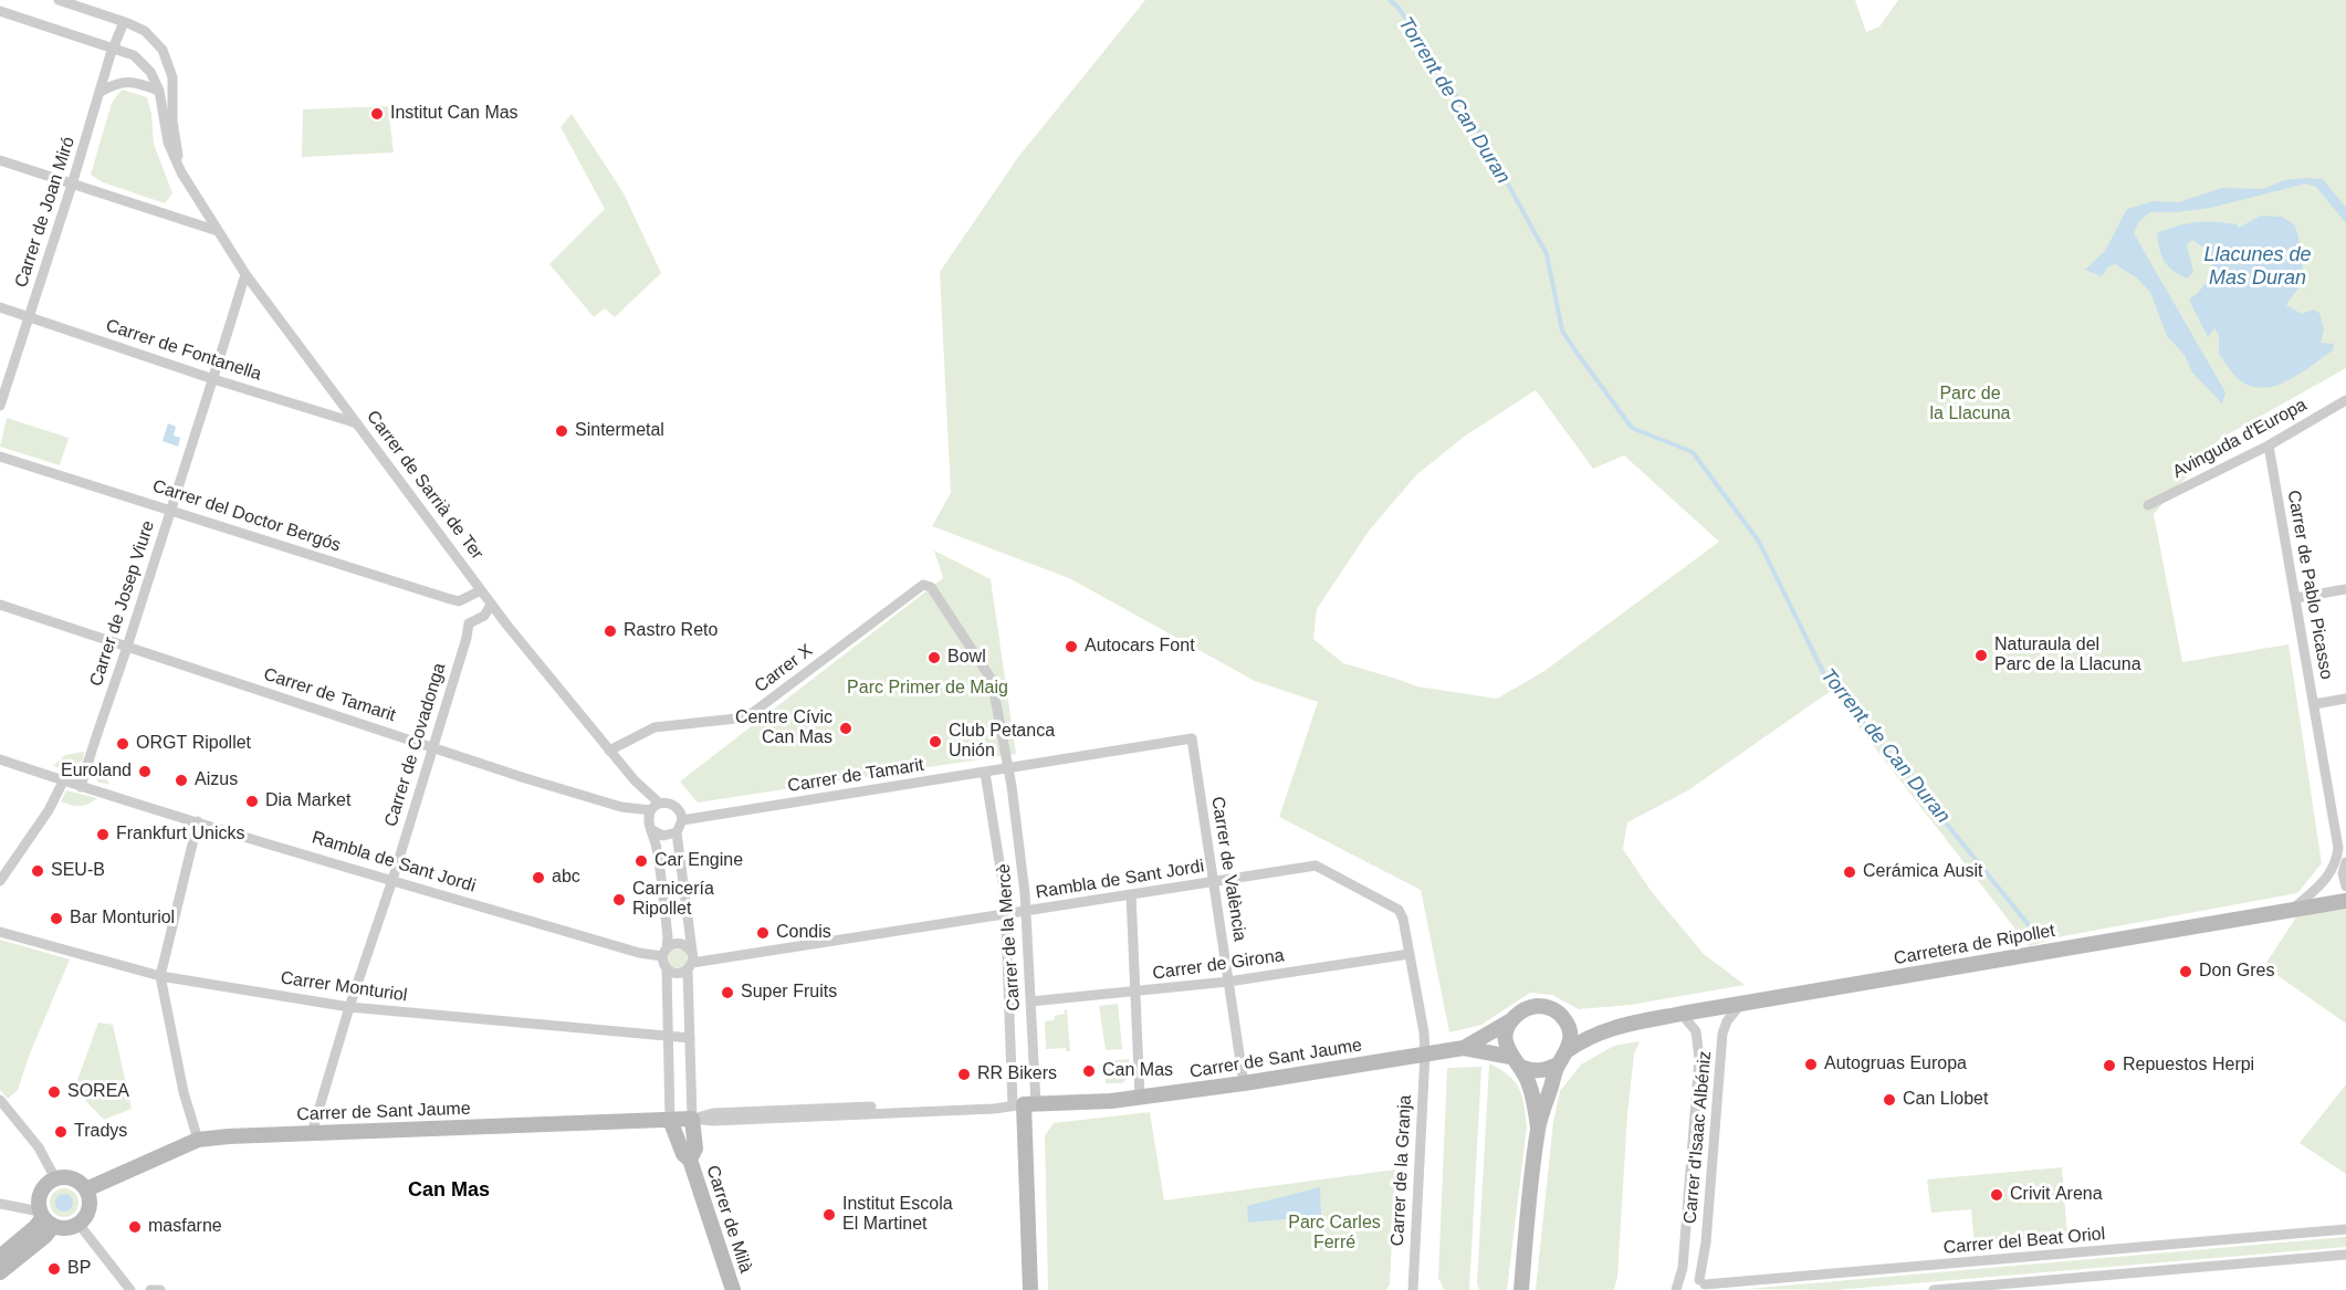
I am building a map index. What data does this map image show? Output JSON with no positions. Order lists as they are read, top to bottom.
{
  "streets": {
    "street": [
      "Carrer de Joan Miró",
      "Carrer de Fontanella",
      "Avinguda d'Europa",
      "Carrer de Sarrià de Ter",
      "Carrer del Doctor Bergós",
      "Carrer de Pablo Picasso",
      "Carrer de Josep Viure",
      "Carrer X",
      "Carrer de Tamarit",
      "Carrer de Covadonga",
      "Rambla de Sant Jordi",
      "Carrer de València",
      "Carrer de la Mercè",
      "Carretera de Ripollet",
      "Carrer de Girona",
      "Carrer Monturiol",
      "Carrer de Sant Jaume",
      "Carrer d'Isaac Albéniz",
      "Carrer de la Granja",
      "Carrer de Milà",
      "Carrer del Beat Oriol"
    ]
  },
  "crossings": [
    ["Carrer de Joan Miró", "Carrer de Fontanella"],
    ["Carrer de Joan Miró", "Carrer de Sarrià de Ter"],
    ["Carrer de Fontanella", "Carrer de Sarrià de Ter"],
    ["Carrer de Fontanella", "Carrer de Josep Viure"],
    ["Avinguda d'Europa", "Carrer de Pablo Picasso"],
    ["Carrer de Sarrià de Ter", "Carrer del Doctor Bergós"],
    ["Carrer de Sarrià de Ter", "Carrer de Josep Viure"],
    ["Carrer de Sarrià de Ter", "Carrer X"],
    ["Carrer de Sarrià de Ter", "Carrer de Tamarit"],
    ["Carrer de Sarrià de Ter", "Carrer de Covadonga"],
    ["Carrer del Doctor Bergós", "Carrer de Josep Viure"],
    ["Carrer de Josep Viure", "Carrer de Tamarit"],
    ["Carrer de Josep Viure", "Rambla de Sant Jordi"],
    ["Carrer X", "Carrer de la Mercè"],
    ["Carrer de Tamarit", "Carrer de Covadonga"],
    ["Carrer de Tamarit", "Carrer de València"],
    ["Carrer de Tamarit", "Carrer de la Mercè"],
    ["Carrer de Covadonga", "Rambla de Sant Jordi"],
    ["Carrer de Covadonga", "Carrer Monturiol"],
    ["Carrer de Covadonga", "Carrer de Sant Jaume"],
    ["Rambla de Sant Jordi", "Carrer de València"],
    ["Rambla de Sant Jordi", "Carrer de la Mercè"],
    ["Rambla de Sant Jordi", "Carrer de Girona"],
    ["Rambla de Sant Jordi", "Carrer de Sant Jaume"],
    ["Rambla de Sant Jordi", "Carrer de la Granja"],
    ["Carrer de València", "Carrer de Girona"],
    ["Carrer de València", "Carrer de Sant Jaume"],
    ["Carrer de la Mercè", "Carrer de Girona"],
    ["Carrer de la Mercè", "Carrer de Sant Jaume"],
    ["Carretera de Ripollet", "Carrer de Sant Jaume"],
    ["Carretera de Ripollet", "Carrer d'Isaac Albéniz"],
    ["Carrer de Sant Jaume", "Carrer de la Granja"],
    ["Carrer de Sant Jaume", "Carrer de Milà"],
    ["Carrer d'Isaac Albéniz", "Carrer del Beat Oriol"]
  ],
  "districts": ["Can Mas"],
  "water": ["Torrent de Can Duran", "Llacunes de Mas Duran"],
  "parks": ["Parc de la Llacuna", "Parc Primer de Maig", "Parc Carles Ferré"],
  "places": [
    "Institut Can Mas",
    "Sintermetal",
    "Rastro Reto",
    "Autocars Font",
    "Naturaula del Parc de la Llacuna",
    "Bowl",
    "Centre Cívic Can Mas",
    "Club Petanca Unión",
    "ORGT Ripollet",
    "Euroland",
    "Aizus",
    "Dia Market",
    "Frankfurt Unicks",
    "Car Engine",
    "SEU-B",
    "Cerámica Ausit",
    "abc",
    "Carnicería Ripollet",
    "Bar Monturiol",
    "Condis",
    "Don Gres",
    "Super Fruits",
    "Autogruas Europa",
    "Repuestos Herpi",
    "Can Mas",
    "RR Bikers",
    "SOREA",
    "Can Llobet",
    "Tradys",
    "Crivit Arena",
    "Institut Escola El Martinet",
    "masfarne",
    "BP"
  ]
}
